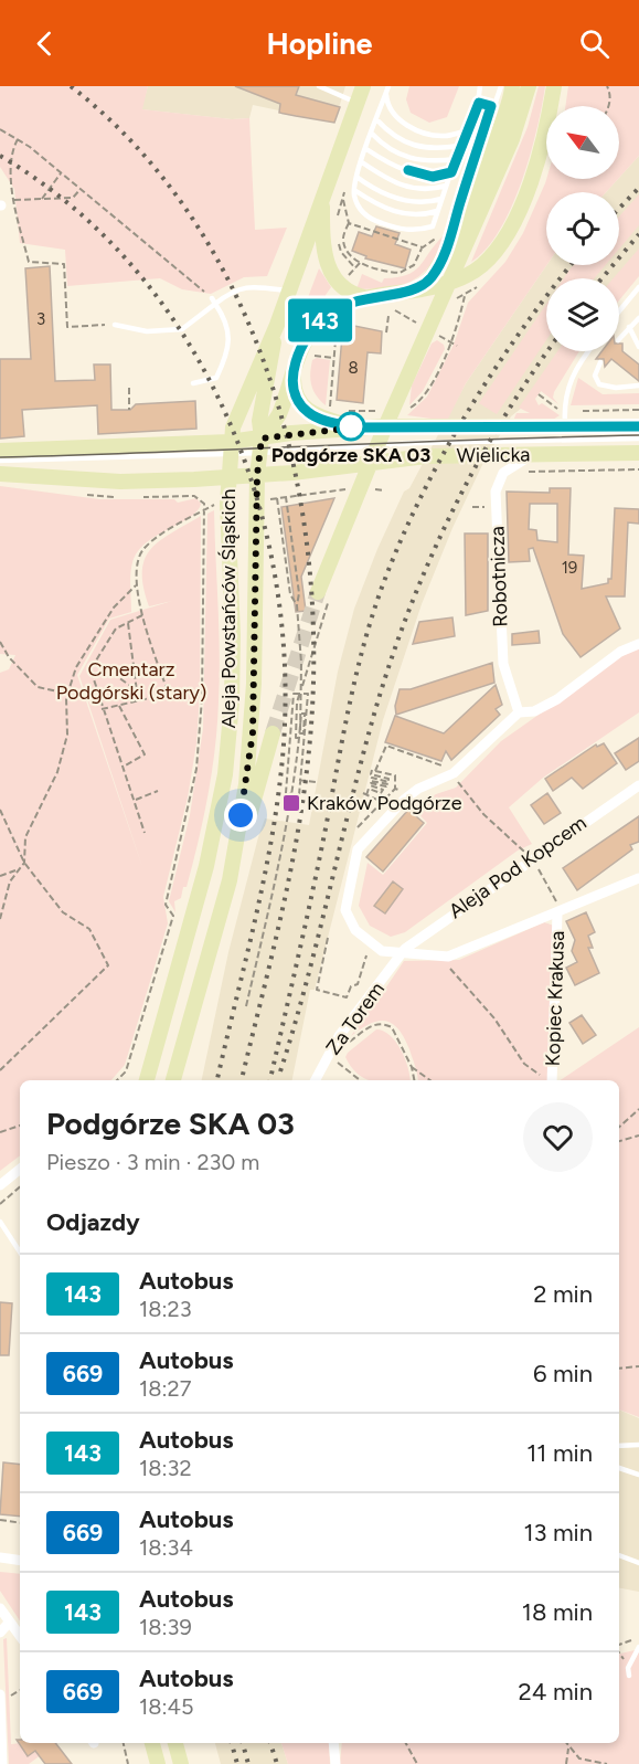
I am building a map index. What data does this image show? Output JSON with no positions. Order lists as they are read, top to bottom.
{
  "streets": {
    "main road": ["Wielicka", "Aleja Powstańców Śląskich"],
    "street": [
      "Robotnicza",
      "Aleja Pod Kopcem",
      "Kopiec Krakusa",
      "Za Torem"
    ]
  },
  "crossings": [
    ["Wielicka", "Robotnicza"],
    ["Wielicka", "Aleja Powstańców Śląskich"],
    ["Aleja Pod Kopcem", "Za Torem"]
  ],
  "parks": ["Cmentarz Podgórski (stary)"],
  "places": {
    "other": ["Podgórze SKA 03"],
    "transit": ["Kraków Podgórze"]
  },
  "lines": ["bus line 143"],
  "house_numbers": ["3", "8", "19"],
  "north": "top left",
  "page": {
    "header": "Hopline",
    "on_map": "143",
    "heading": [
      ["Podgórze SKA 03", "Pieszo · 3 min · 230 m"],
      "Odjazdy"
    ],
    "list": [
      {
        "mark": "143",
        "name": "Autobus",
        "note": "18:23",
        "value": "2 min"
      },
      {
        "mark": "669",
        "name": "Autobus",
        "note": "18:27",
        "value": "6 min"
      },
      {
        "mark": "143",
        "name": "Autobus",
        "note": "18:32",
        "value": "11 min"
      },
      {
        "mark": "669",
        "name": "Autobus",
        "note": "18:34",
        "value": "13 min"
      },
      {
        "mark": "143",
        "name": "Autobus",
        "note": "18:39",
        "value": "18 min"
      },
      {
        "mark": "669",
        "name": "Autobus",
        "note": "18:45",
        "value": "24 min"
      }
    ]
  }
}
